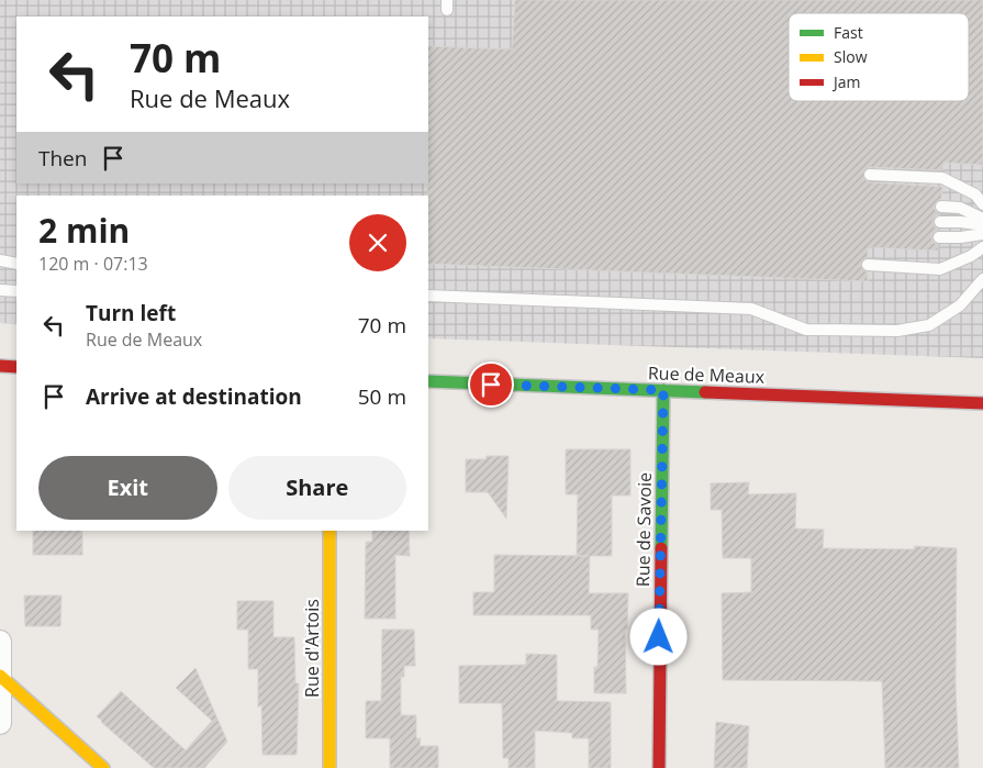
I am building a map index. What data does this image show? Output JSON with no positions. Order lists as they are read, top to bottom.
{
  "streets": {
    "street": ["Rue de Meaux", "Rue de Savoie", "Rue d'Artois"]
  },
  "crossings": [
    ["Rue de Meaux", "Rue de Savoie"]
  ],
  "legend": ["Fast", "Slow", "Jam"],
  "page": {
    "turn": ["70 m", "Rue de Meaux"],
    "then": "Then",
    "heading": ["2 min", "120 m · 07:13"],
    "list": [
      {
        "name": "Turn left",
        "note": "Rue de Meaux",
        "value": "70 m"
      },
      {
        "name": "Arrive at destination",
        "value": "50 m"
      }
    ],
    "buttons": ["Exit", "Share"]
  }
}
